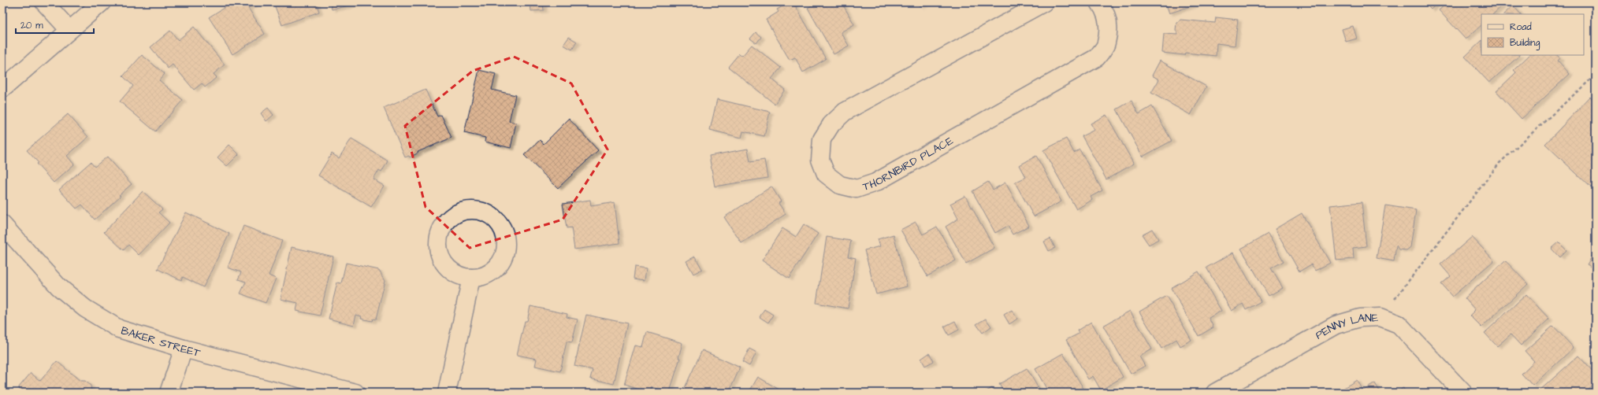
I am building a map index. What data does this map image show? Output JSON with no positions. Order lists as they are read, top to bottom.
{
  "streets": {
    "street": ["THORNBIRD PLACE", "PENNY LANE", "BAKER STREET"]
  },
  "legend": ["Road", "Building"],
  "scale_bar": "20 m"
}
